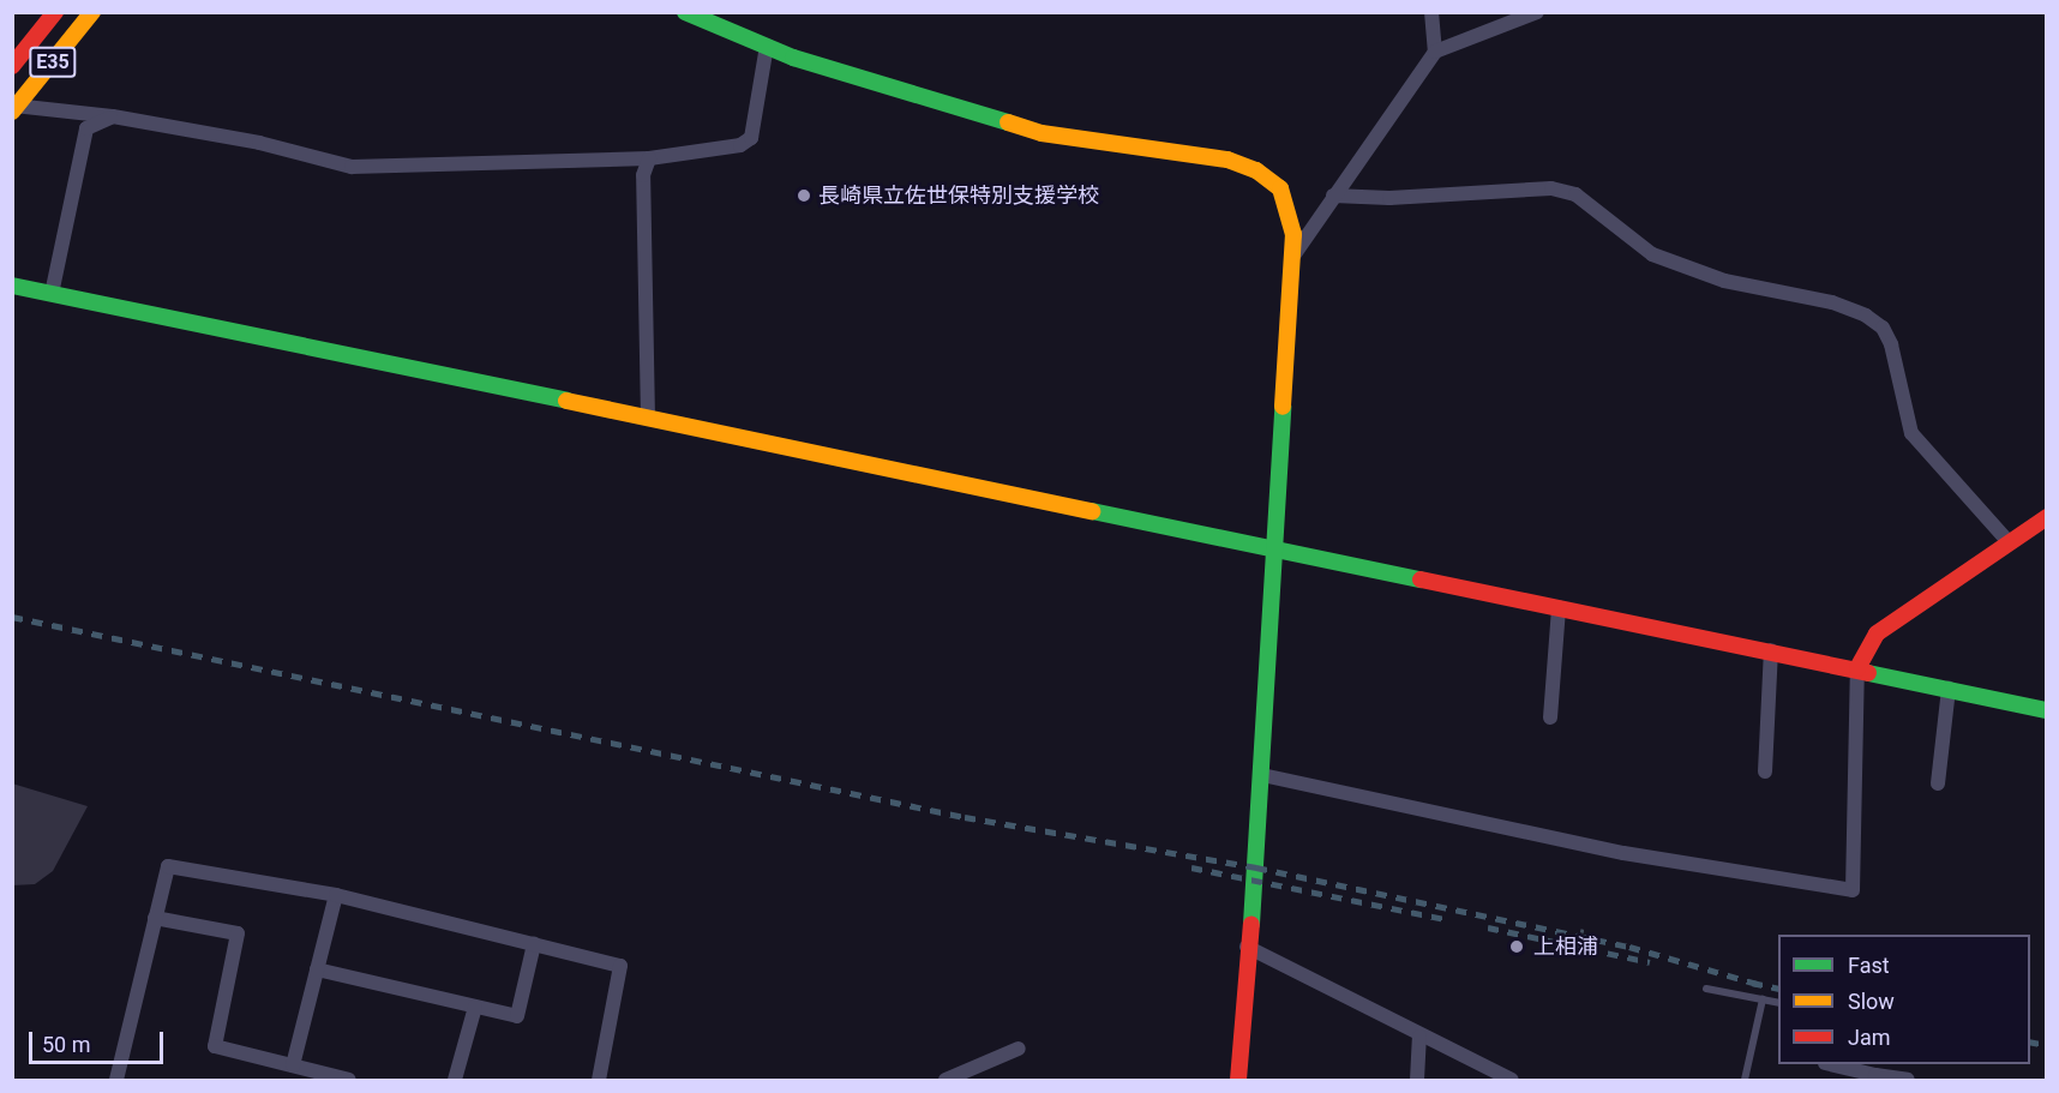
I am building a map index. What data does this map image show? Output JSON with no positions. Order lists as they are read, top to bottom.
{
  "streets": {
    "main road": ["E35"]
  },
  "places": ["長崎県立佐世保特別支援学校", "上相浦"],
  "legend": ["Fast", "Slow", "Jam"],
  "scale_bar": "50 m"
}
